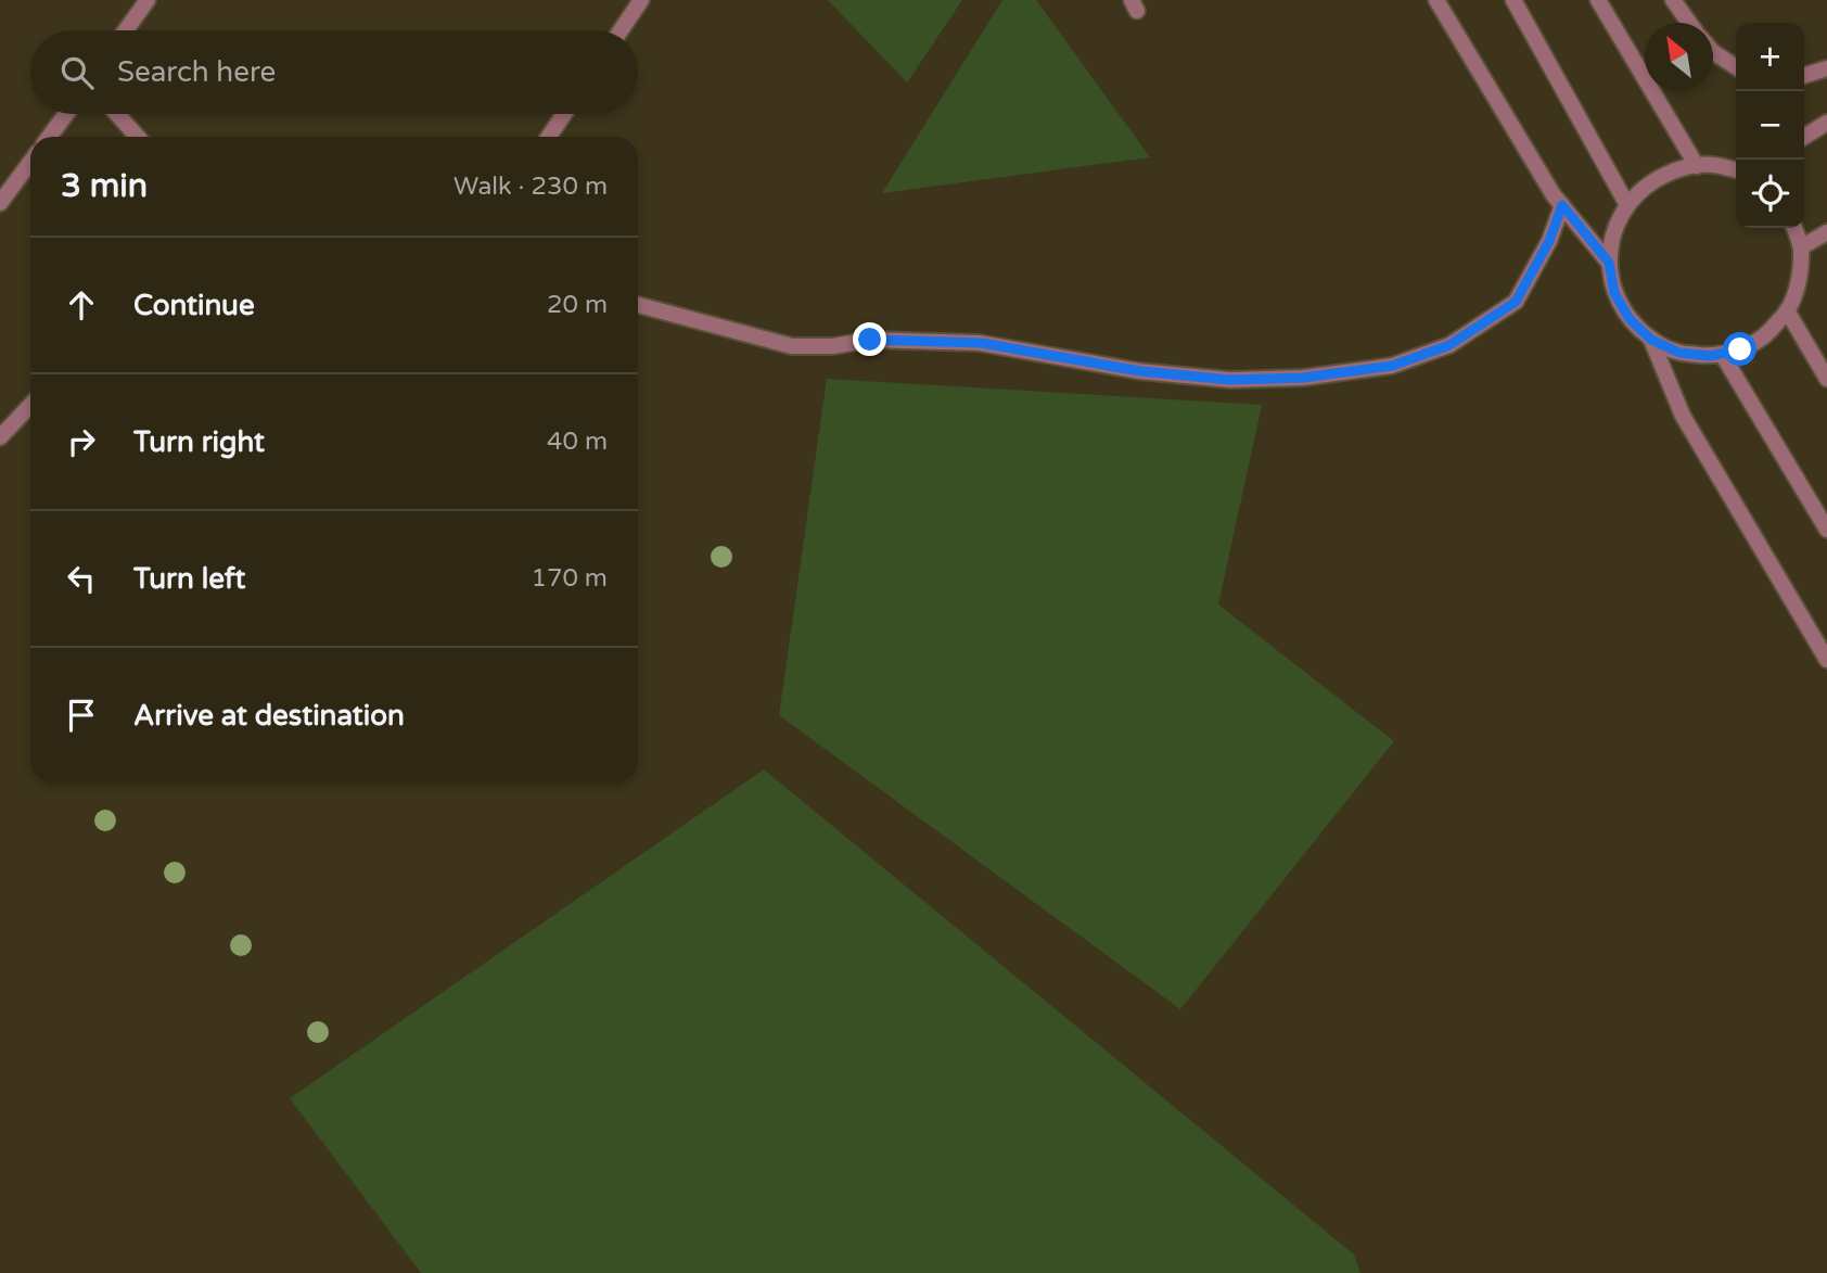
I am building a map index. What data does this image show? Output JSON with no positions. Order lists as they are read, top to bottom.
{
  "north": "top left",
  "page": {
    "map_buttons": ["+", "−"],
    "search": "Search here",
    "heading": ["3 min", "Walk · 230 m"],
    "list": [
      ["Continue", "20 m"],
      ["Turn right", "40 m"],
      ["Turn left", "170 m"],
      "Arrive at destination"
    ]
  }
}
